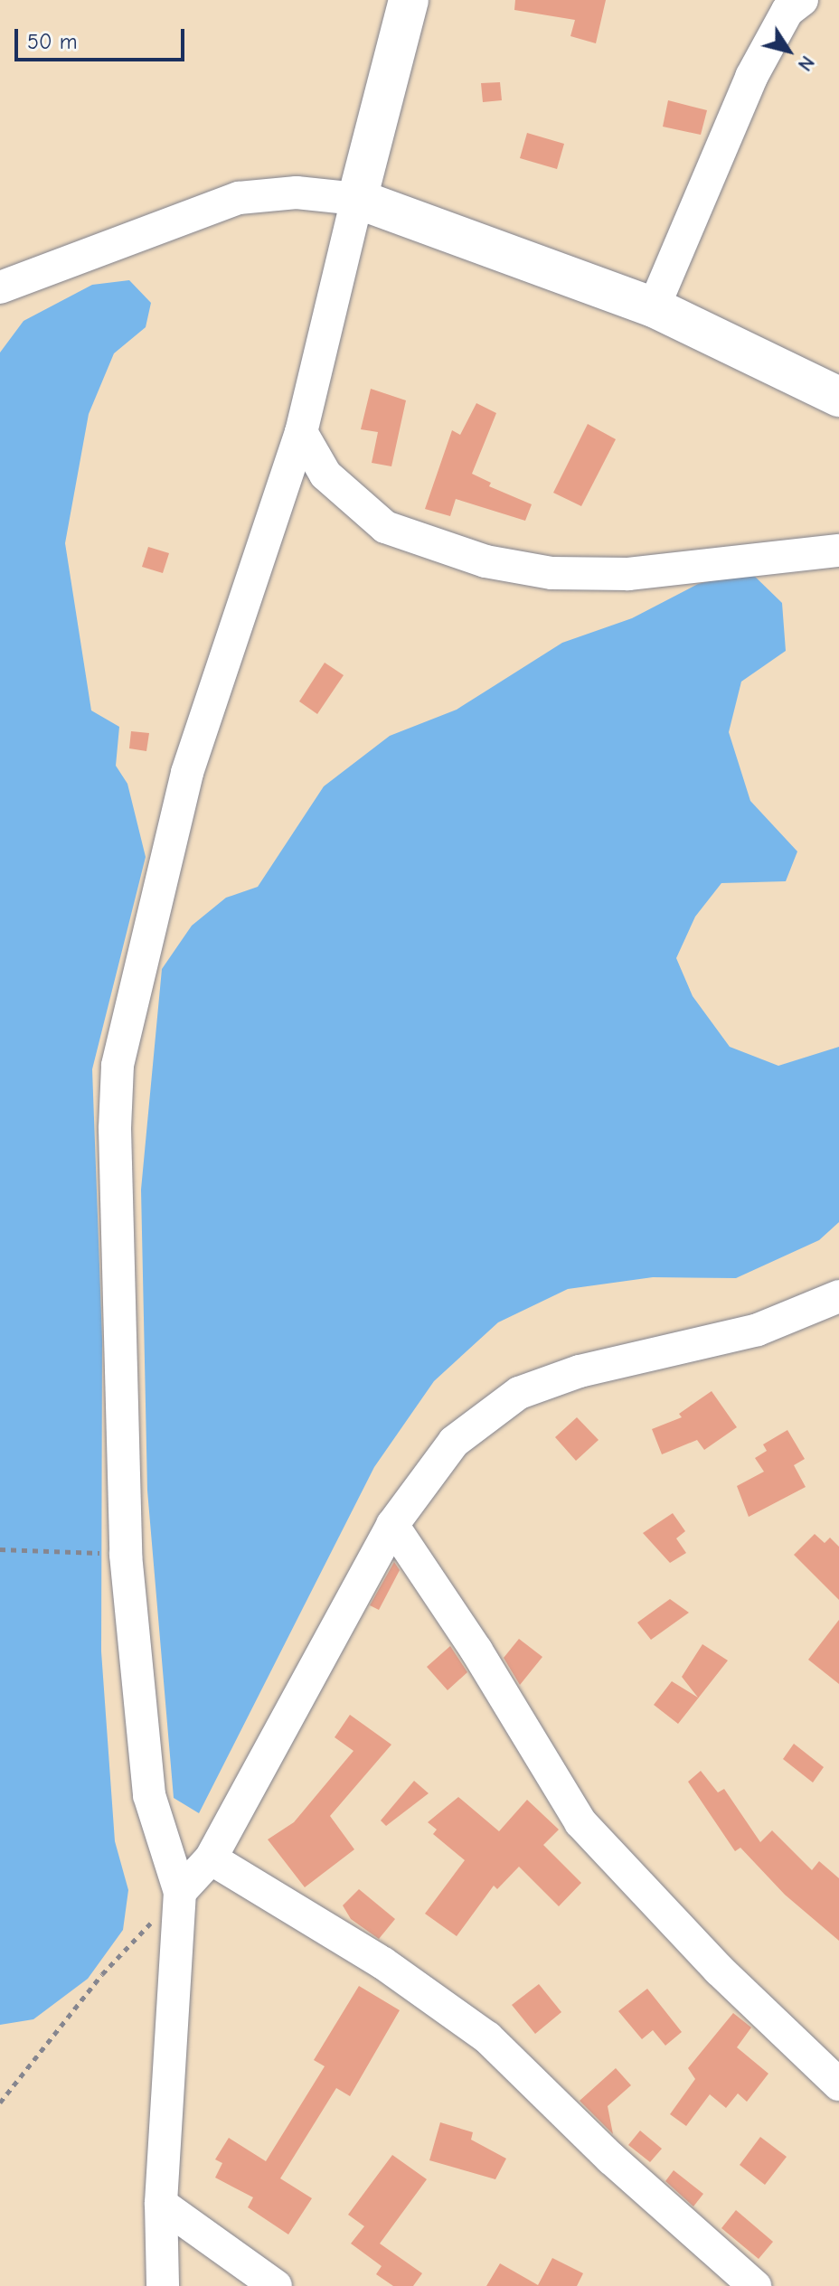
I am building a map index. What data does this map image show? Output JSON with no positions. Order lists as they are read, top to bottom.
{
  "scale_bar": "50 m",
  "north": "bottom right"
}
